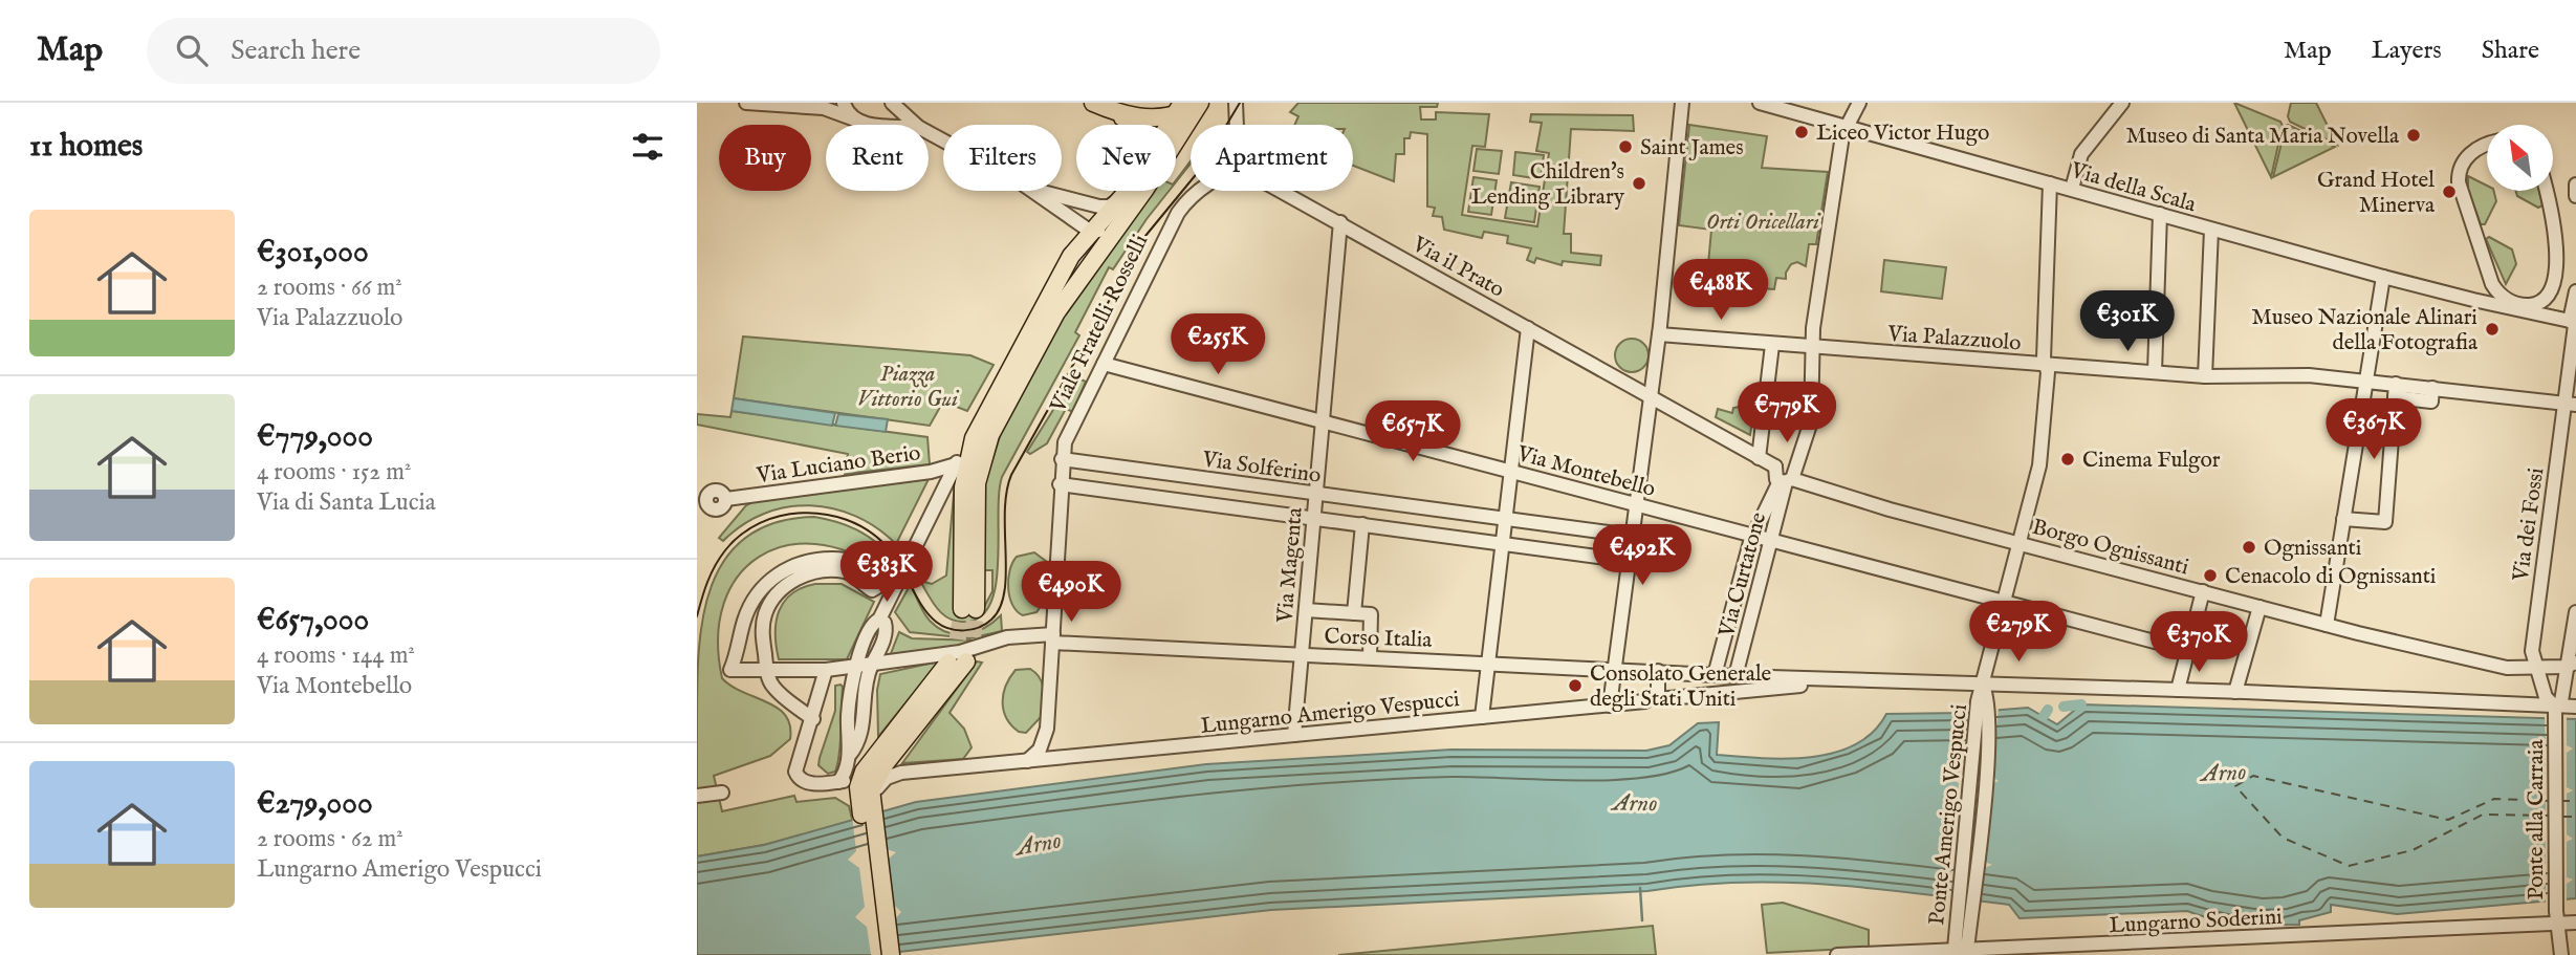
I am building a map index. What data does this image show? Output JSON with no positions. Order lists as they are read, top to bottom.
{
  "streets": {
    "main road": ["Viale Fratelli Rosselli"],
    "street": [
      "Via della Scala",
      "Via il Prato",
      "Via Palazzuolo",
      "Via Luciano Berio",
      "Via Solferino",
      "Via Montebello",
      "Via dei Fossi",
      "Borgo Ognissanti",
      "Via Magenta",
      "Via Curtatone",
      "Corso Italia",
      "Lungarno Amerigo Vespucci",
      "Ponte Amerigo Vespucci",
      "Ponte alla Carraia",
      "Lungarno Soderini"
    ]
  },
  "crossings": [
    ["Via della Scala", "Via dei Fossi"],
    ["Via della Scala", "Ponte Amerigo Vespucci"],
    ["Via il Prato", "Borgo Ognissanti"],
    ["Via il Prato", "Via Magenta"],
    ["Via il Prato", "Via Curtatone"],
    ["Viale Fratelli Rosselli", "Via Solferino"],
    ["Viale Fratelli Rosselli", "Via Montebello"],
    ["Viale Fratelli Rosselli", "Corso Italia"],
    ["Viale Fratelli Rosselli", "Lungarno Amerigo Vespucci"],
    ["Via Palazzuolo", "Via dei Fossi"],
    ["Via Palazzuolo", "Ponte Amerigo Vespucci"],
    ["Via Solferino", "Via Magenta"],
    ["Via Montebello", "Via Magenta"],
    ["Via Montebello", "Via Curtatone"],
    ["Via Montebello", "Ponte Amerigo Vespucci"],
    ["Via dei Fossi", "Borgo Ognissanti"],
    ["Borgo Ognissanti", "Via Curtatone"],
    ["Borgo Ognissanti", "Ponte Amerigo Vespucci"],
    ["Via Magenta", "Corso Italia"],
    ["Via Magenta", "Lungarno Amerigo Vespucci"],
    ["Ponte Amerigo Vespucci", "Lungarno Soderini"],
    ["Ponte alla Carraia", "Lungarno Soderini"]
  ],
  "water": ["Arno"],
  "parks": ["Orti Oricellari", "Piazza Vittorio Gui"],
  "places": [
    "Liceo Victor Hugo",
    "Museo di Santa Maria Novella",
    "Saint James",
    "Children's Lending Library",
    "Grand Hotel Minerva",
    "Museo Nazionale Alinari della Fotografia",
    "Cinema Fulgor",
    "Ognissanti",
    "Cenacolo di Ognissanti",
    "Consolato Generale degli Stati Uniti"
  ],
  "north": "top left",
  "page": {
    "header": "Map",
    "search": "Search here",
    "nav": ["Map", "Layers", "Share"],
    "heading": "11 homes",
    "chip": [
      "Buy",
      "Rent",
      "Filters",
      "New",
      "Apartment"
    ],
    "list": [
      {
        "name": "€301,000",
        "note": "2 rooms · 66 m² · Via Palazzuolo"
      },
      {
        "name": "€779,000",
        "note": "4 rooms · 152 m² · Via di Santa Lucia"
      },
      {
        "name": "€657,000",
        "note": "4 rooms · 144 m² · Via Montebello"
      },
      {
        "name": "€279,000",
        "note": "2 rooms · 62 m² · Lungarno Amerigo Vespucci"
      }
    ],
    "price": [
      "€488K",
      "€301K",
      "€255K",
      "€779K",
      "€367K",
      "€657K",
      "€492K",
      "€383K",
      "€490K",
      "€279K",
      "€370K"
    ]
  }
}
